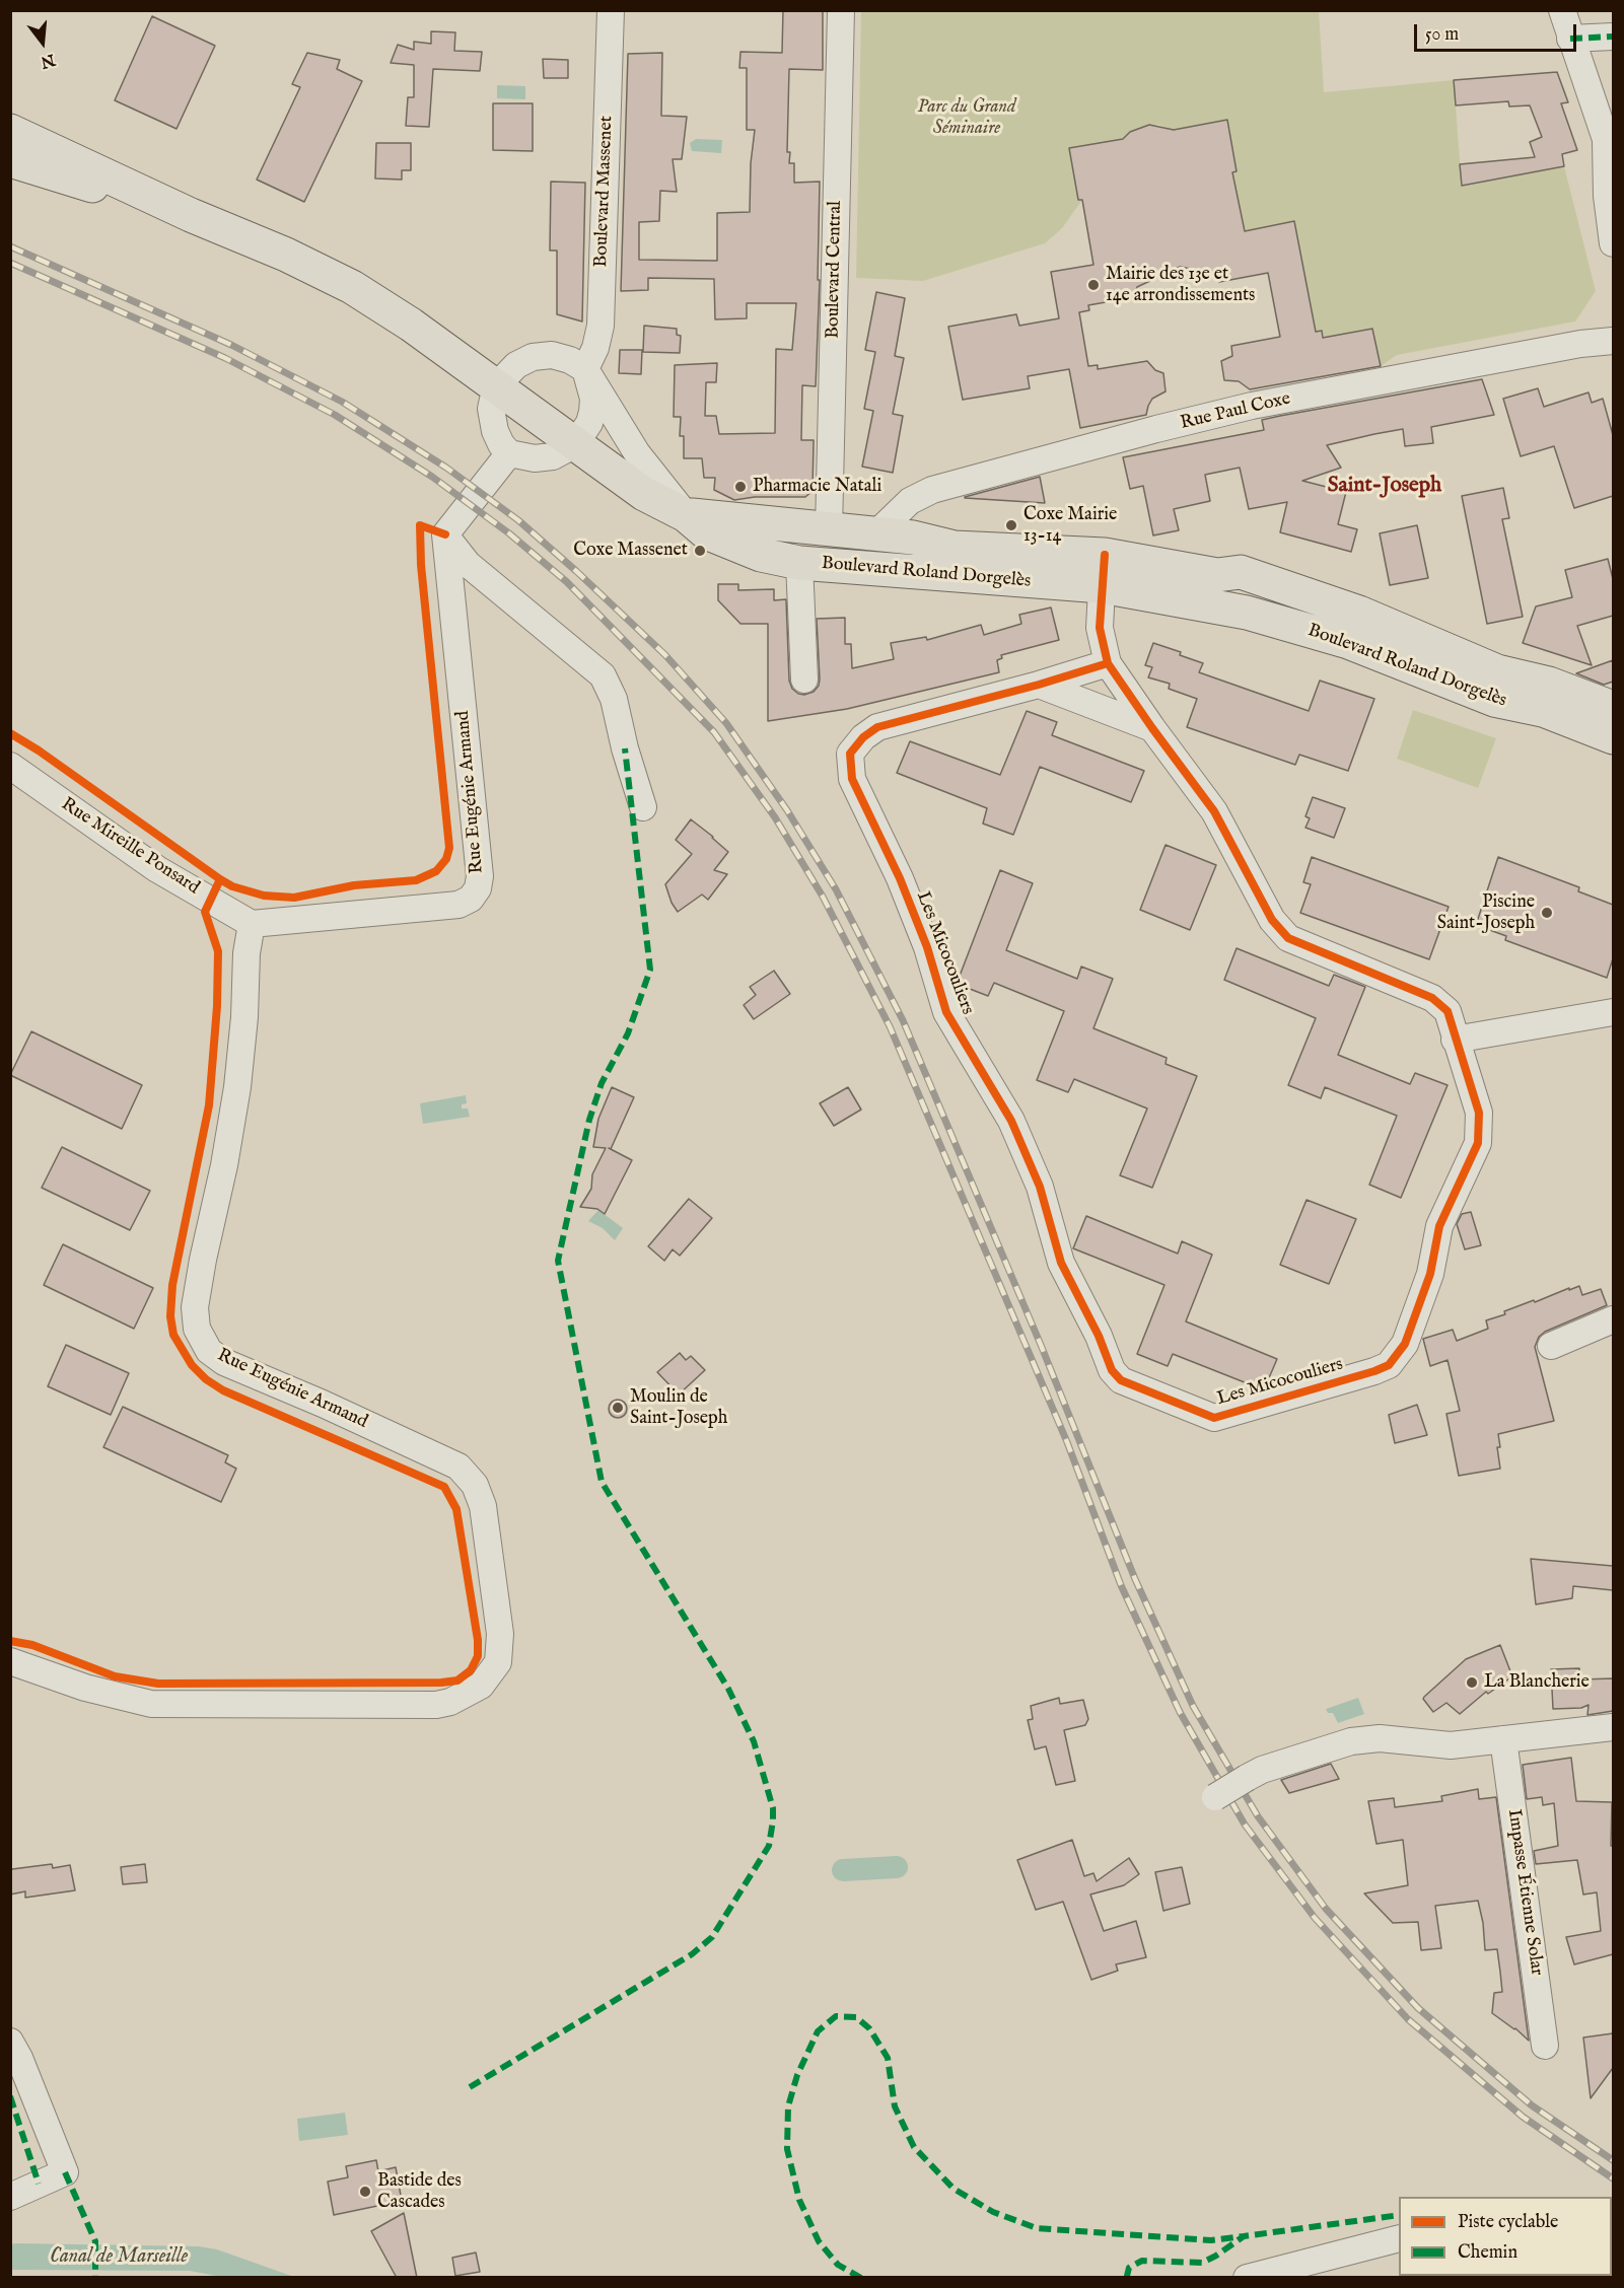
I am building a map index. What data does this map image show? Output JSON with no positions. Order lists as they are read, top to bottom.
{
  "streets": {
    "main road": ["Boulevard Roland Dorgelès"],
    "street": [
      "Boulevard Massenet",
      "Boulevard Central",
      "Rue Paul Coxe",
      "Rue Eugénie Armand",
      "Rue Mireille Ponsard",
      "Les Micocouliers",
      "Impasse Étienne Solar"
    ]
  },
  "crossings": [
    ["Boulevard Central", "Boulevard Roland Dorgelès"],
    ["Rue Paul Coxe", "Boulevard Roland Dorgelès"],
    ["Boulevard Roland Dorgelès", "Les Micocouliers"],
    ["Rue Eugénie Armand", "Rue Mireille Ponsard"]
  ],
  "districts": ["Saint-Joseph"],
  "water": ["Canal de Marseille"],
  "parks": ["Parc du Grand Séminaire"],
  "places": [
    "Mairie des 13e et 14e arrondissements",
    "Pharmacie Natali",
    "Coxe Mairie 13-14",
    "Coxe Massenet",
    "Piscine Saint-Joseph",
    "Moulin de Saint-Joseph",
    "La Blancherie",
    "Bastide des Cascades"
  ],
  "legend": ["Piste cyclable", "Chemin"],
  "scale_bar": "50 m",
  "north": "bottom"
}
